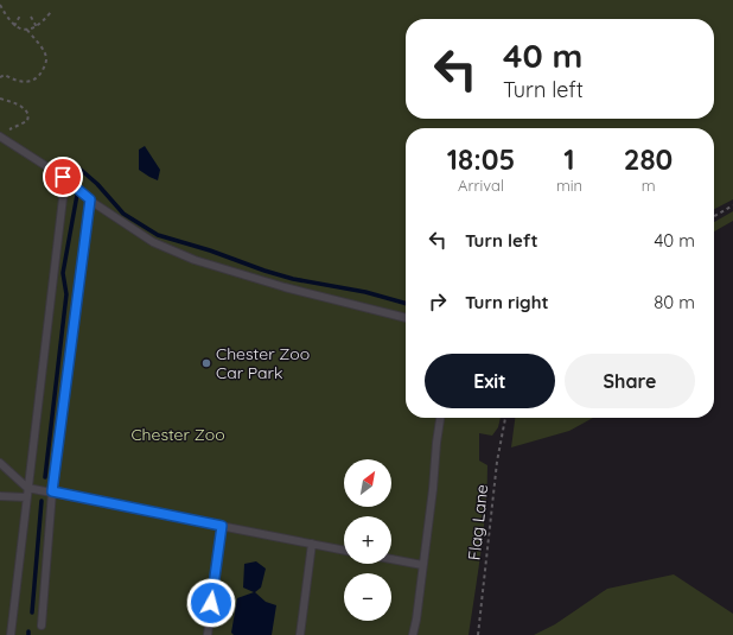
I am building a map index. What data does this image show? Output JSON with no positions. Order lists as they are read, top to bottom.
{
  "streets": {
    "path": ["Flag Lane"]
  },
  "parks": ["Chester Zoo"],
  "places": ["Chester Zoo Car Park"],
  "north": "top right",
  "page": {
    "turn": ["40 m", "Turn left"],
    "eta": [
      "18:05",
      "Arrival",
      "1",
      "min",
      "280",
      "m"
    ],
    "list": [
      {
        "name": "Turn left",
        "value": "40 m"
      },
      {
        "name": "Turn right",
        "value": "80 m"
      }
    ],
    "buttons": ["Exit", "Share"],
    "map_buttons": ["+", "−"]
  }
}
